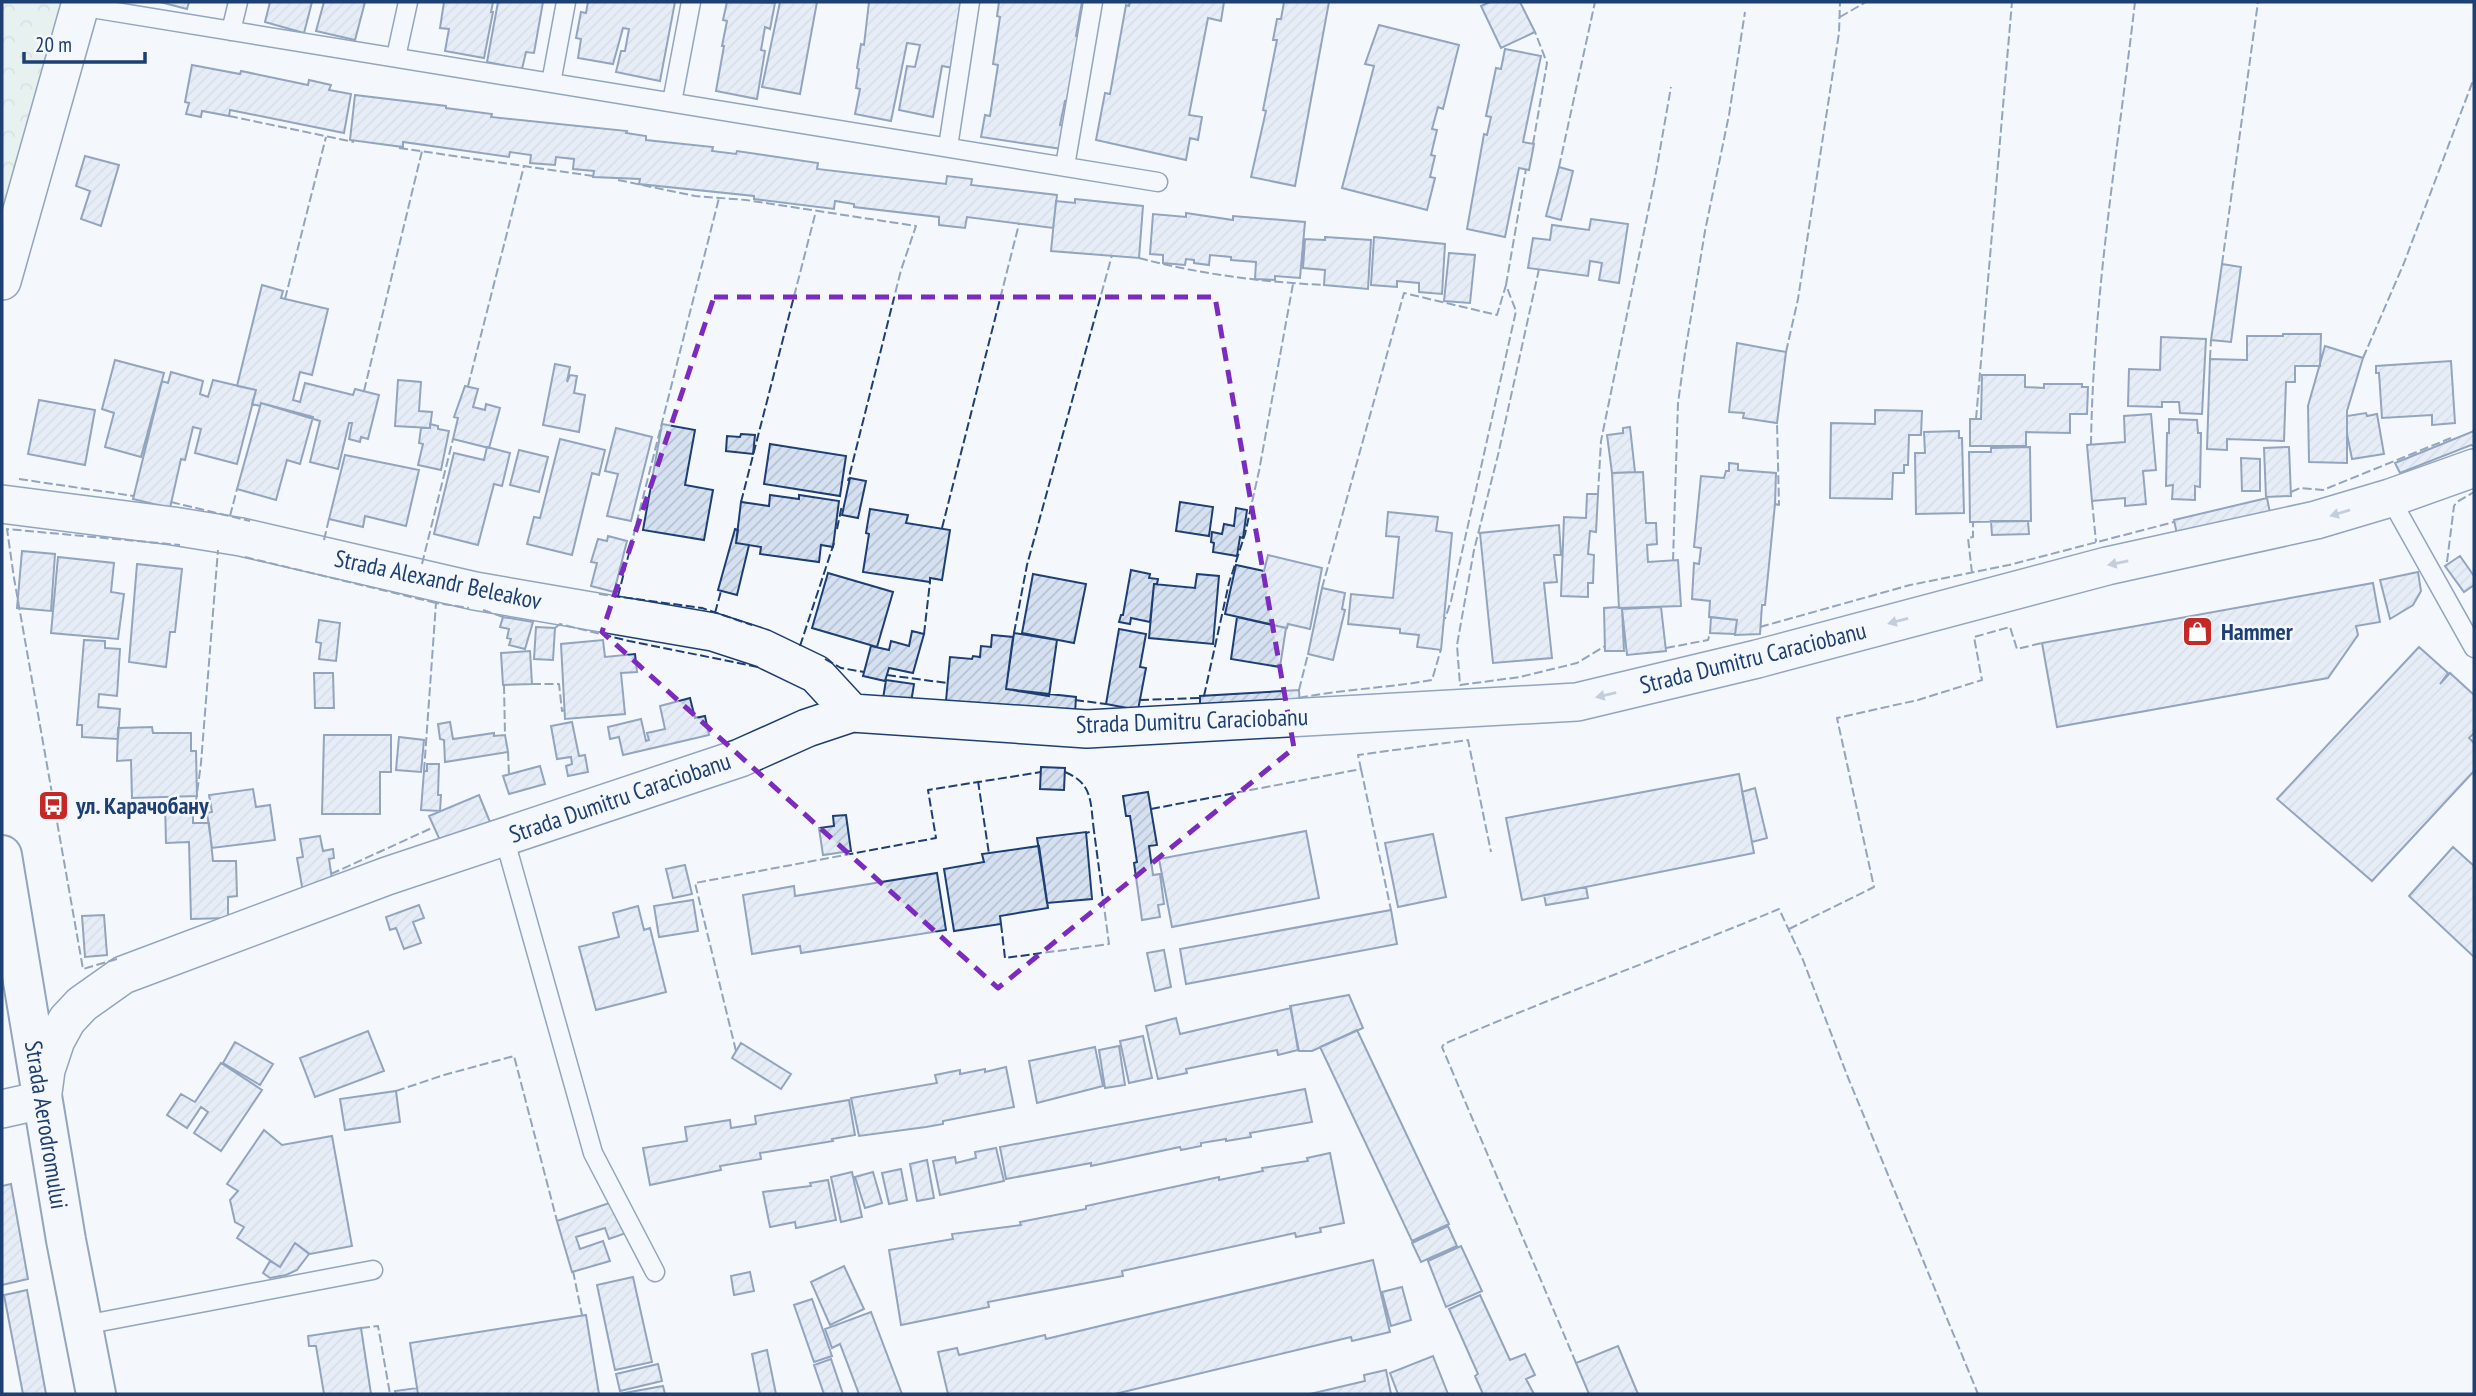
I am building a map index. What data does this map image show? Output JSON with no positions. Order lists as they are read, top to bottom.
{
  "streets": {
    "main road": ["Strada Aerodromului"],
    "street": ["Strada Alexandr Beleakov", "Strada Dumitru Caraciobanu"]
  },
  "crossings": [
    ["Strada Alexandr Beleakov", "Strada Dumitru Caraciobanu"],
    ["Strada Dumitru Caraciobanu", "Strada Aerodromului"]
  ],
  "one_way": ["Strada Dumitru Caraciobanu"],
  "places": {
    "shop": ["Hammer"],
    "bus stop": ["ул. Карачобану"]
  },
  "scale_bar": "20 m"
}
